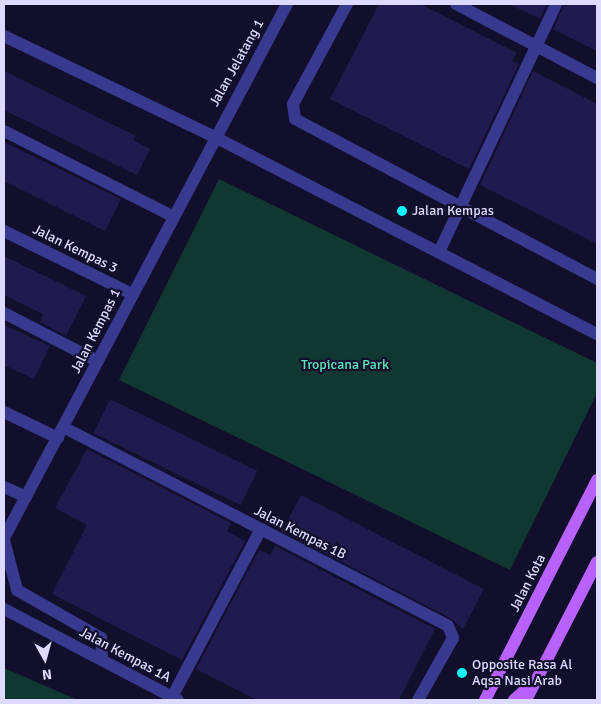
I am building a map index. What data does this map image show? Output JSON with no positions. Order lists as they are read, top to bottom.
{
  "streets": {
    "main road": ["Jalan Kota"],
    "street": [
      "Jalan Jelatang 1",
      "Jalan Kempas 3",
      "Jalan Kempas 1",
      "Jalan Kempas 1B",
      "Jalan Kempas 1A"
    ]
  },
  "crossings": [
    ["Jalan Jelatang 1", "Jalan Kempas 1"],
    ["Jalan Kempas 3", "Jalan Kempas 1"],
    ["Jalan Kempas 1", "Jalan Kempas 1B"]
  ],
  "parks": ["Tropicana Park"],
  "places": ["Jalan Kempas", "Opposite Rasa Al Aqsa Nasi Arab"],
  "north": "bottom"
}
